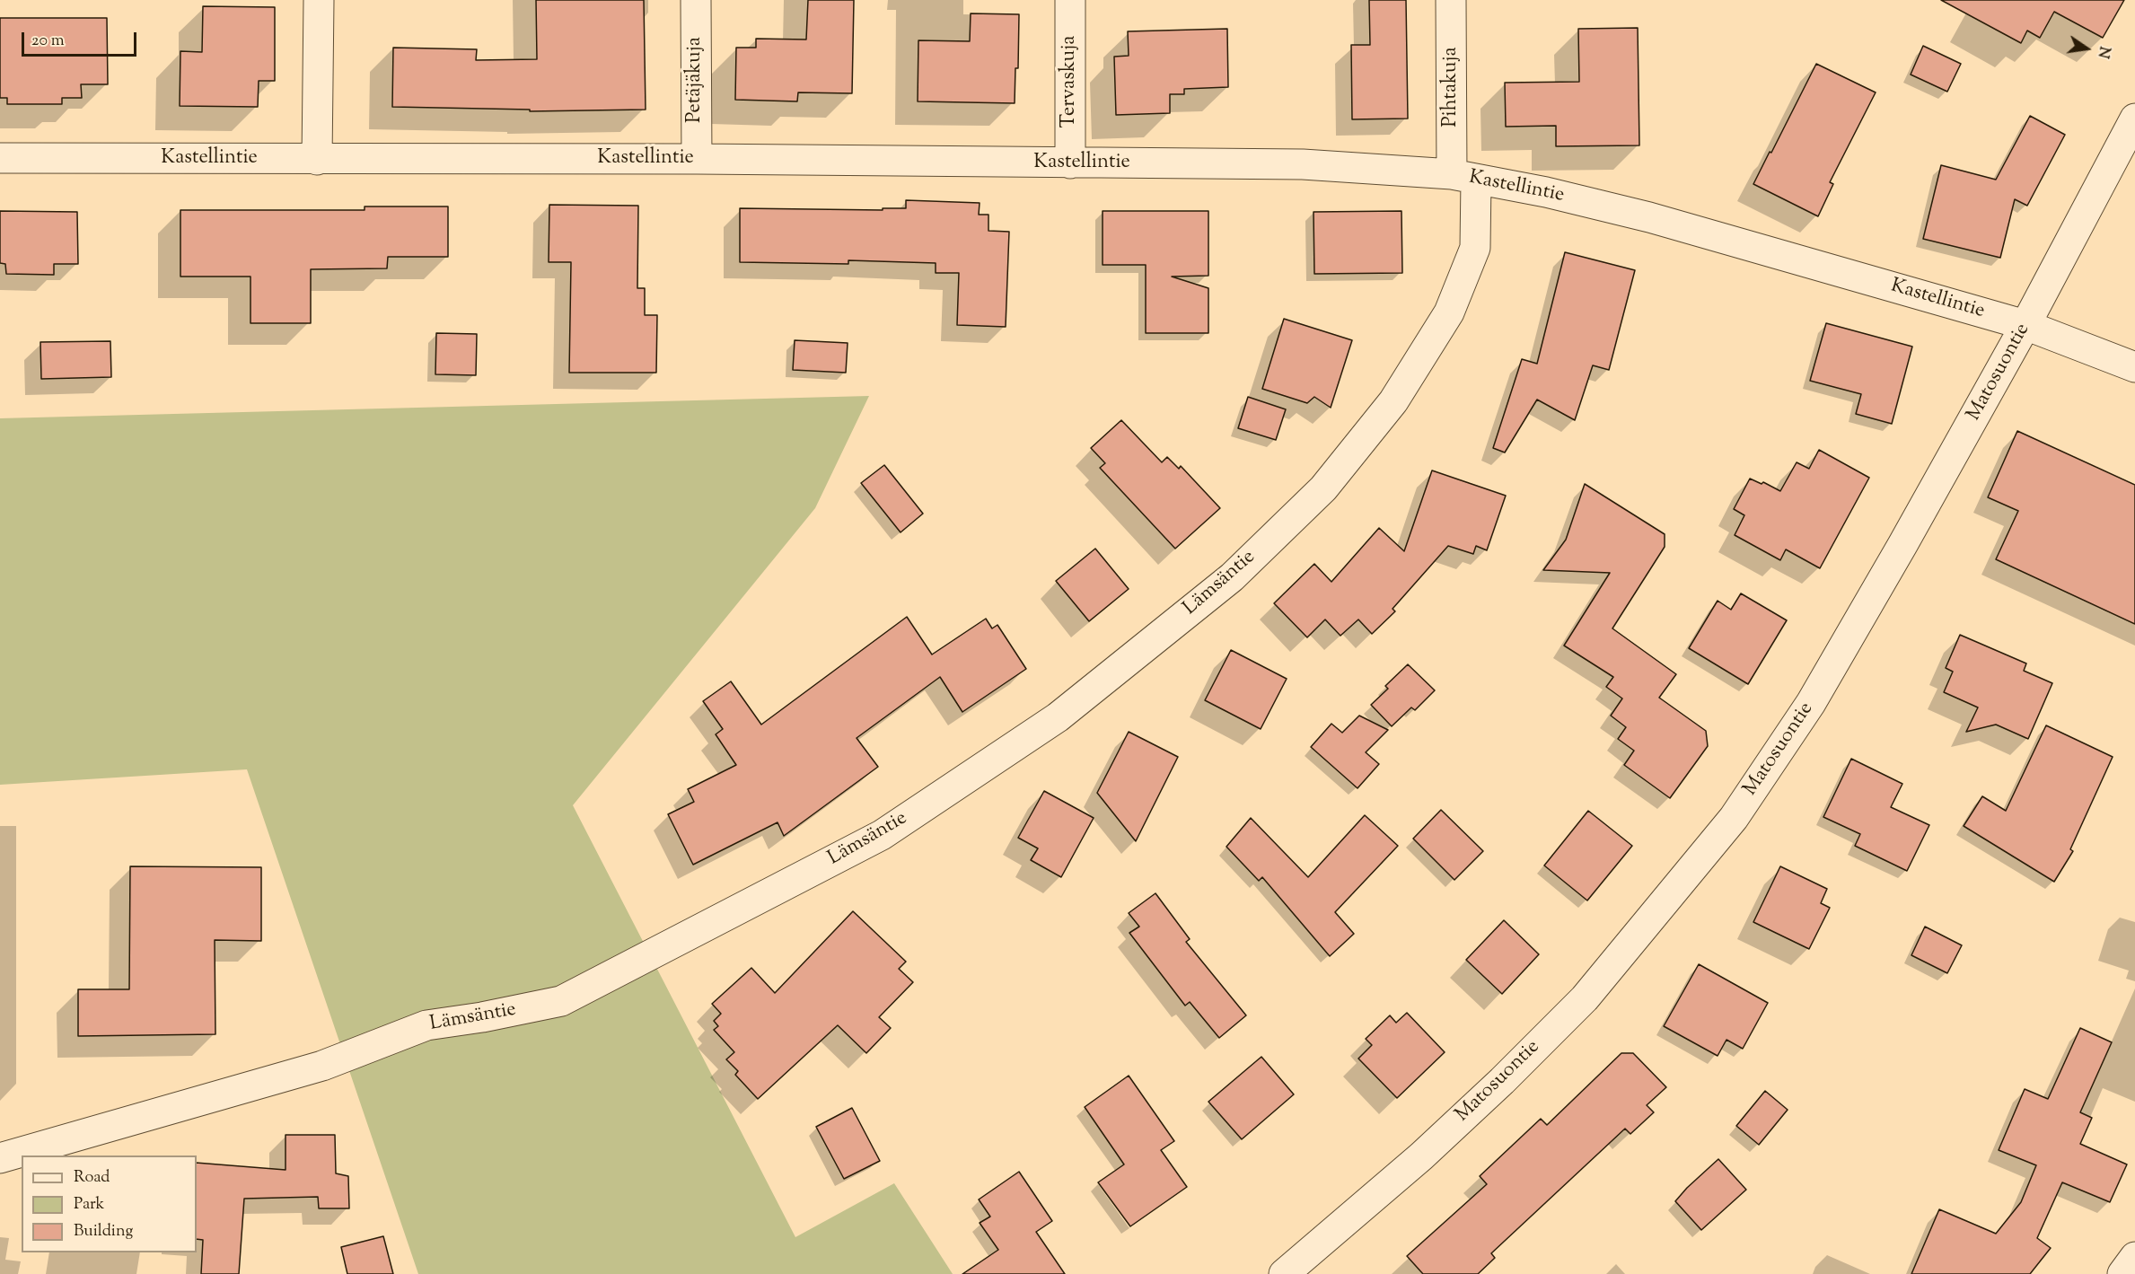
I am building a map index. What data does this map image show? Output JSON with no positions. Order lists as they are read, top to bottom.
{
  "streets": {
    "street": [
      "Petäjäkuja",
      "Tervaskuja",
      "Pihtakuja",
      "Kastellintie",
      "Matosuontie",
      "Lämsäntie"
    ]
  },
  "crossings": [
    ["Petäjäkuja", "Kastellintie"],
    ["Tervaskuja", "Kastellintie"],
    ["Pihtakuja", "Kastellintie"],
    ["Pihtakuja", "Lämsäntie"],
    ["Kastellintie", "Matosuontie"],
    ["Kastellintie", "Lämsäntie"]
  ],
  "legend": ["Road", "Park", "Building"],
  "scale_bar": "20 m",
  "north": "right"
}
